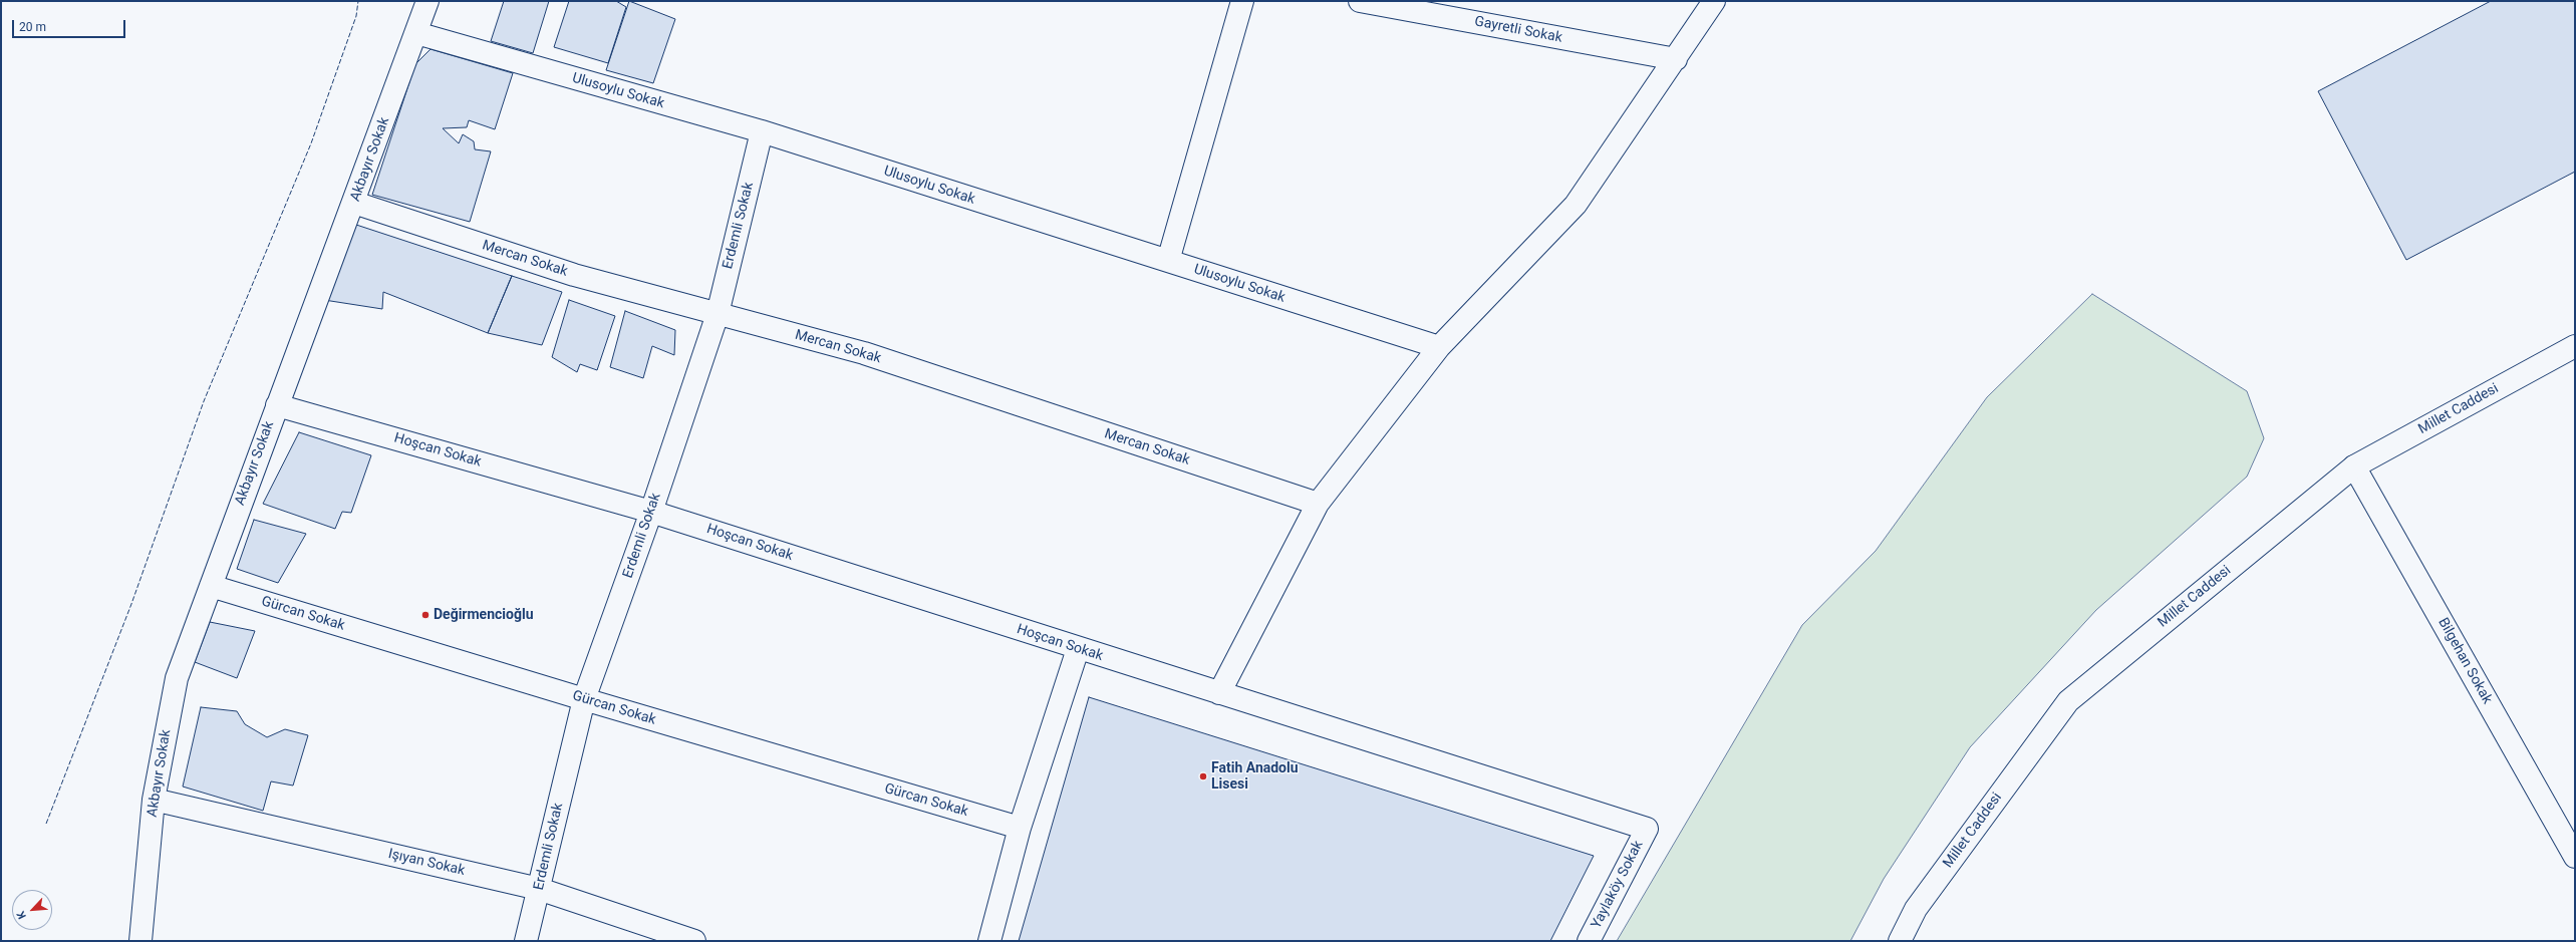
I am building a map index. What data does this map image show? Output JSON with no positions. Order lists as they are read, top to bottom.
{
  "streets": {
    "street": [
      "Gayretli Sokak",
      "Ulusoylu Sokak",
      "Akbayır Sokak",
      "Erdemli Sokak",
      "Mercan Sokak",
      "Millet Caddesi",
      "Hoşcan Sokak",
      "Gürcan Sokak",
      "Bilgehan Sokak",
      "Işıyan Sokak",
      "Yaylaköy Sokak"
    ]
  },
  "crossings": [
    ["Ulusoylu Sokak", "Akbayır Sokak"],
    ["Ulusoylu Sokak", "Erdemli Sokak"],
    ["Akbayır Sokak", "Mercan Sokak"],
    ["Akbayır Sokak", "Hoşcan Sokak"],
    ["Akbayır Sokak", "Gürcan Sokak"],
    ["Akbayır Sokak", "Işıyan Sokak"],
    ["Erdemli Sokak", "Mercan Sokak"],
    ["Erdemli Sokak", "Hoşcan Sokak"],
    ["Erdemli Sokak", "Gürcan Sokak"],
    ["Erdemli Sokak", "Işıyan Sokak"],
    ["Millet Caddesi", "Bilgehan Sokak"],
    ["Hoşcan Sokak", "Yaylaköy Sokak"]
  ],
  "places": ["Değirmencioğlu", "Fatih Anadolu Lisesi"],
  "scale_bar": "20 m",
  "north": "bottom left"
}
